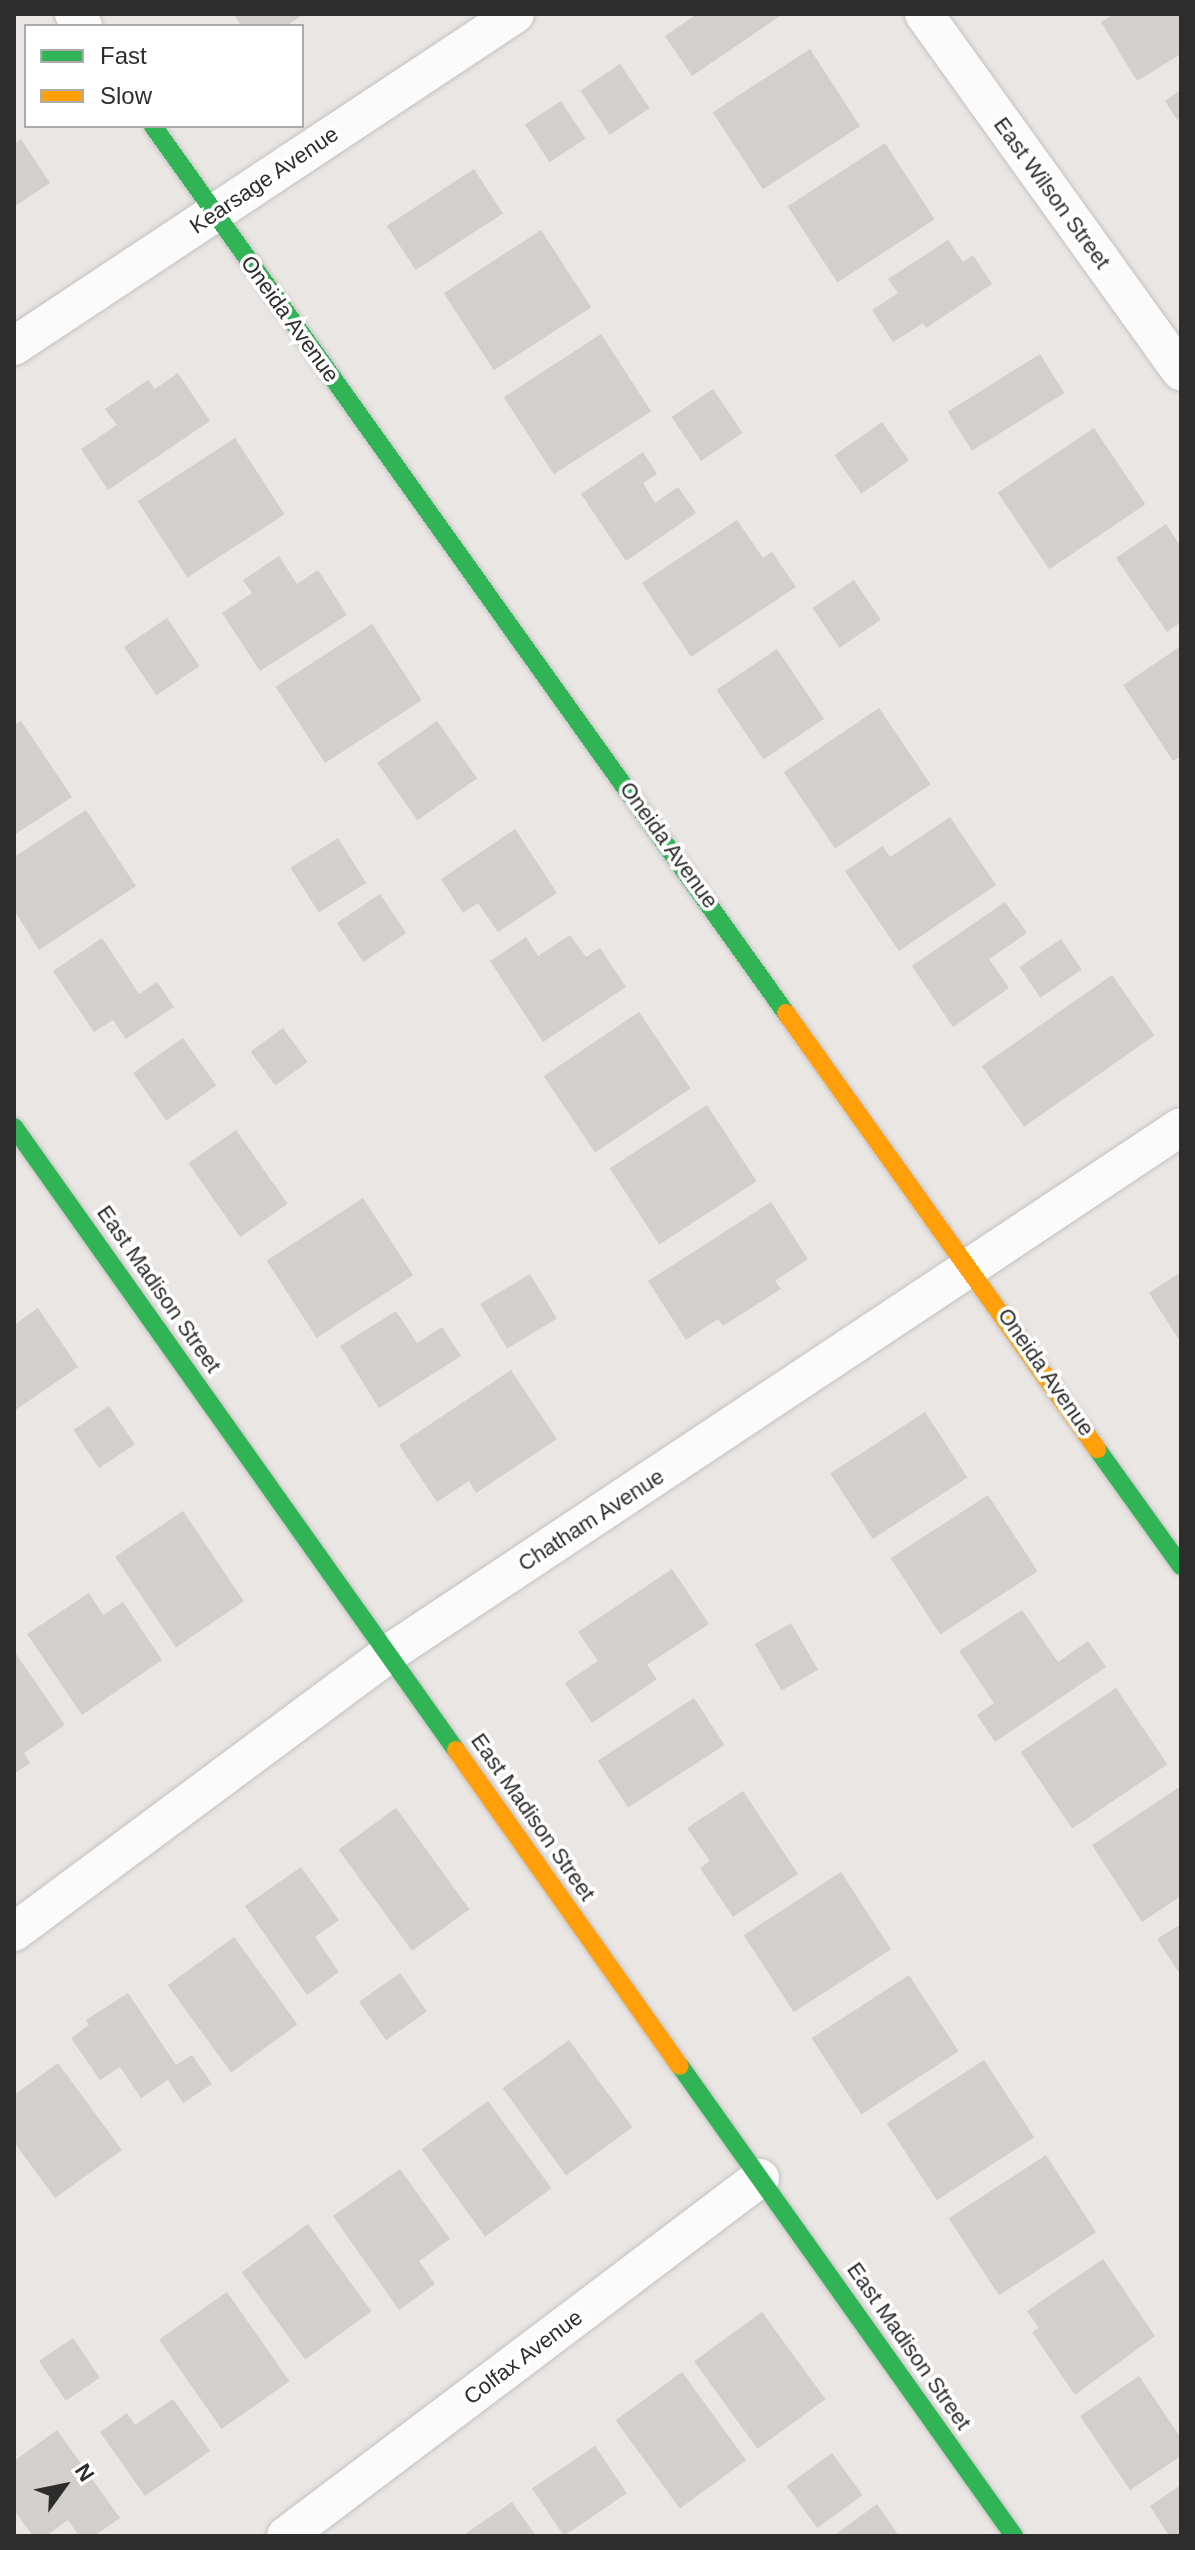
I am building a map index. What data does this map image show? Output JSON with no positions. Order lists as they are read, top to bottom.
{
  "streets": {
    "street": [
      "Kearsage Avenue",
      "East Wilson Street",
      "Oneida Avenue",
      "East Madison Street",
      "Chatham Avenue",
      "Colfax Avenue"
    ]
  },
  "crossings": [
    ["Kearsage Avenue", "Oneida Avenue"],
    ["Oneida Avenue", "Chatham Avenue"],
    ["East Madison Street", "Chatham Avenue"],
    ["East Madison Street", "Colfax Avenue"]
  ],
  "legend": ["Fast", "Slow"],
  "north": "top right"
}
